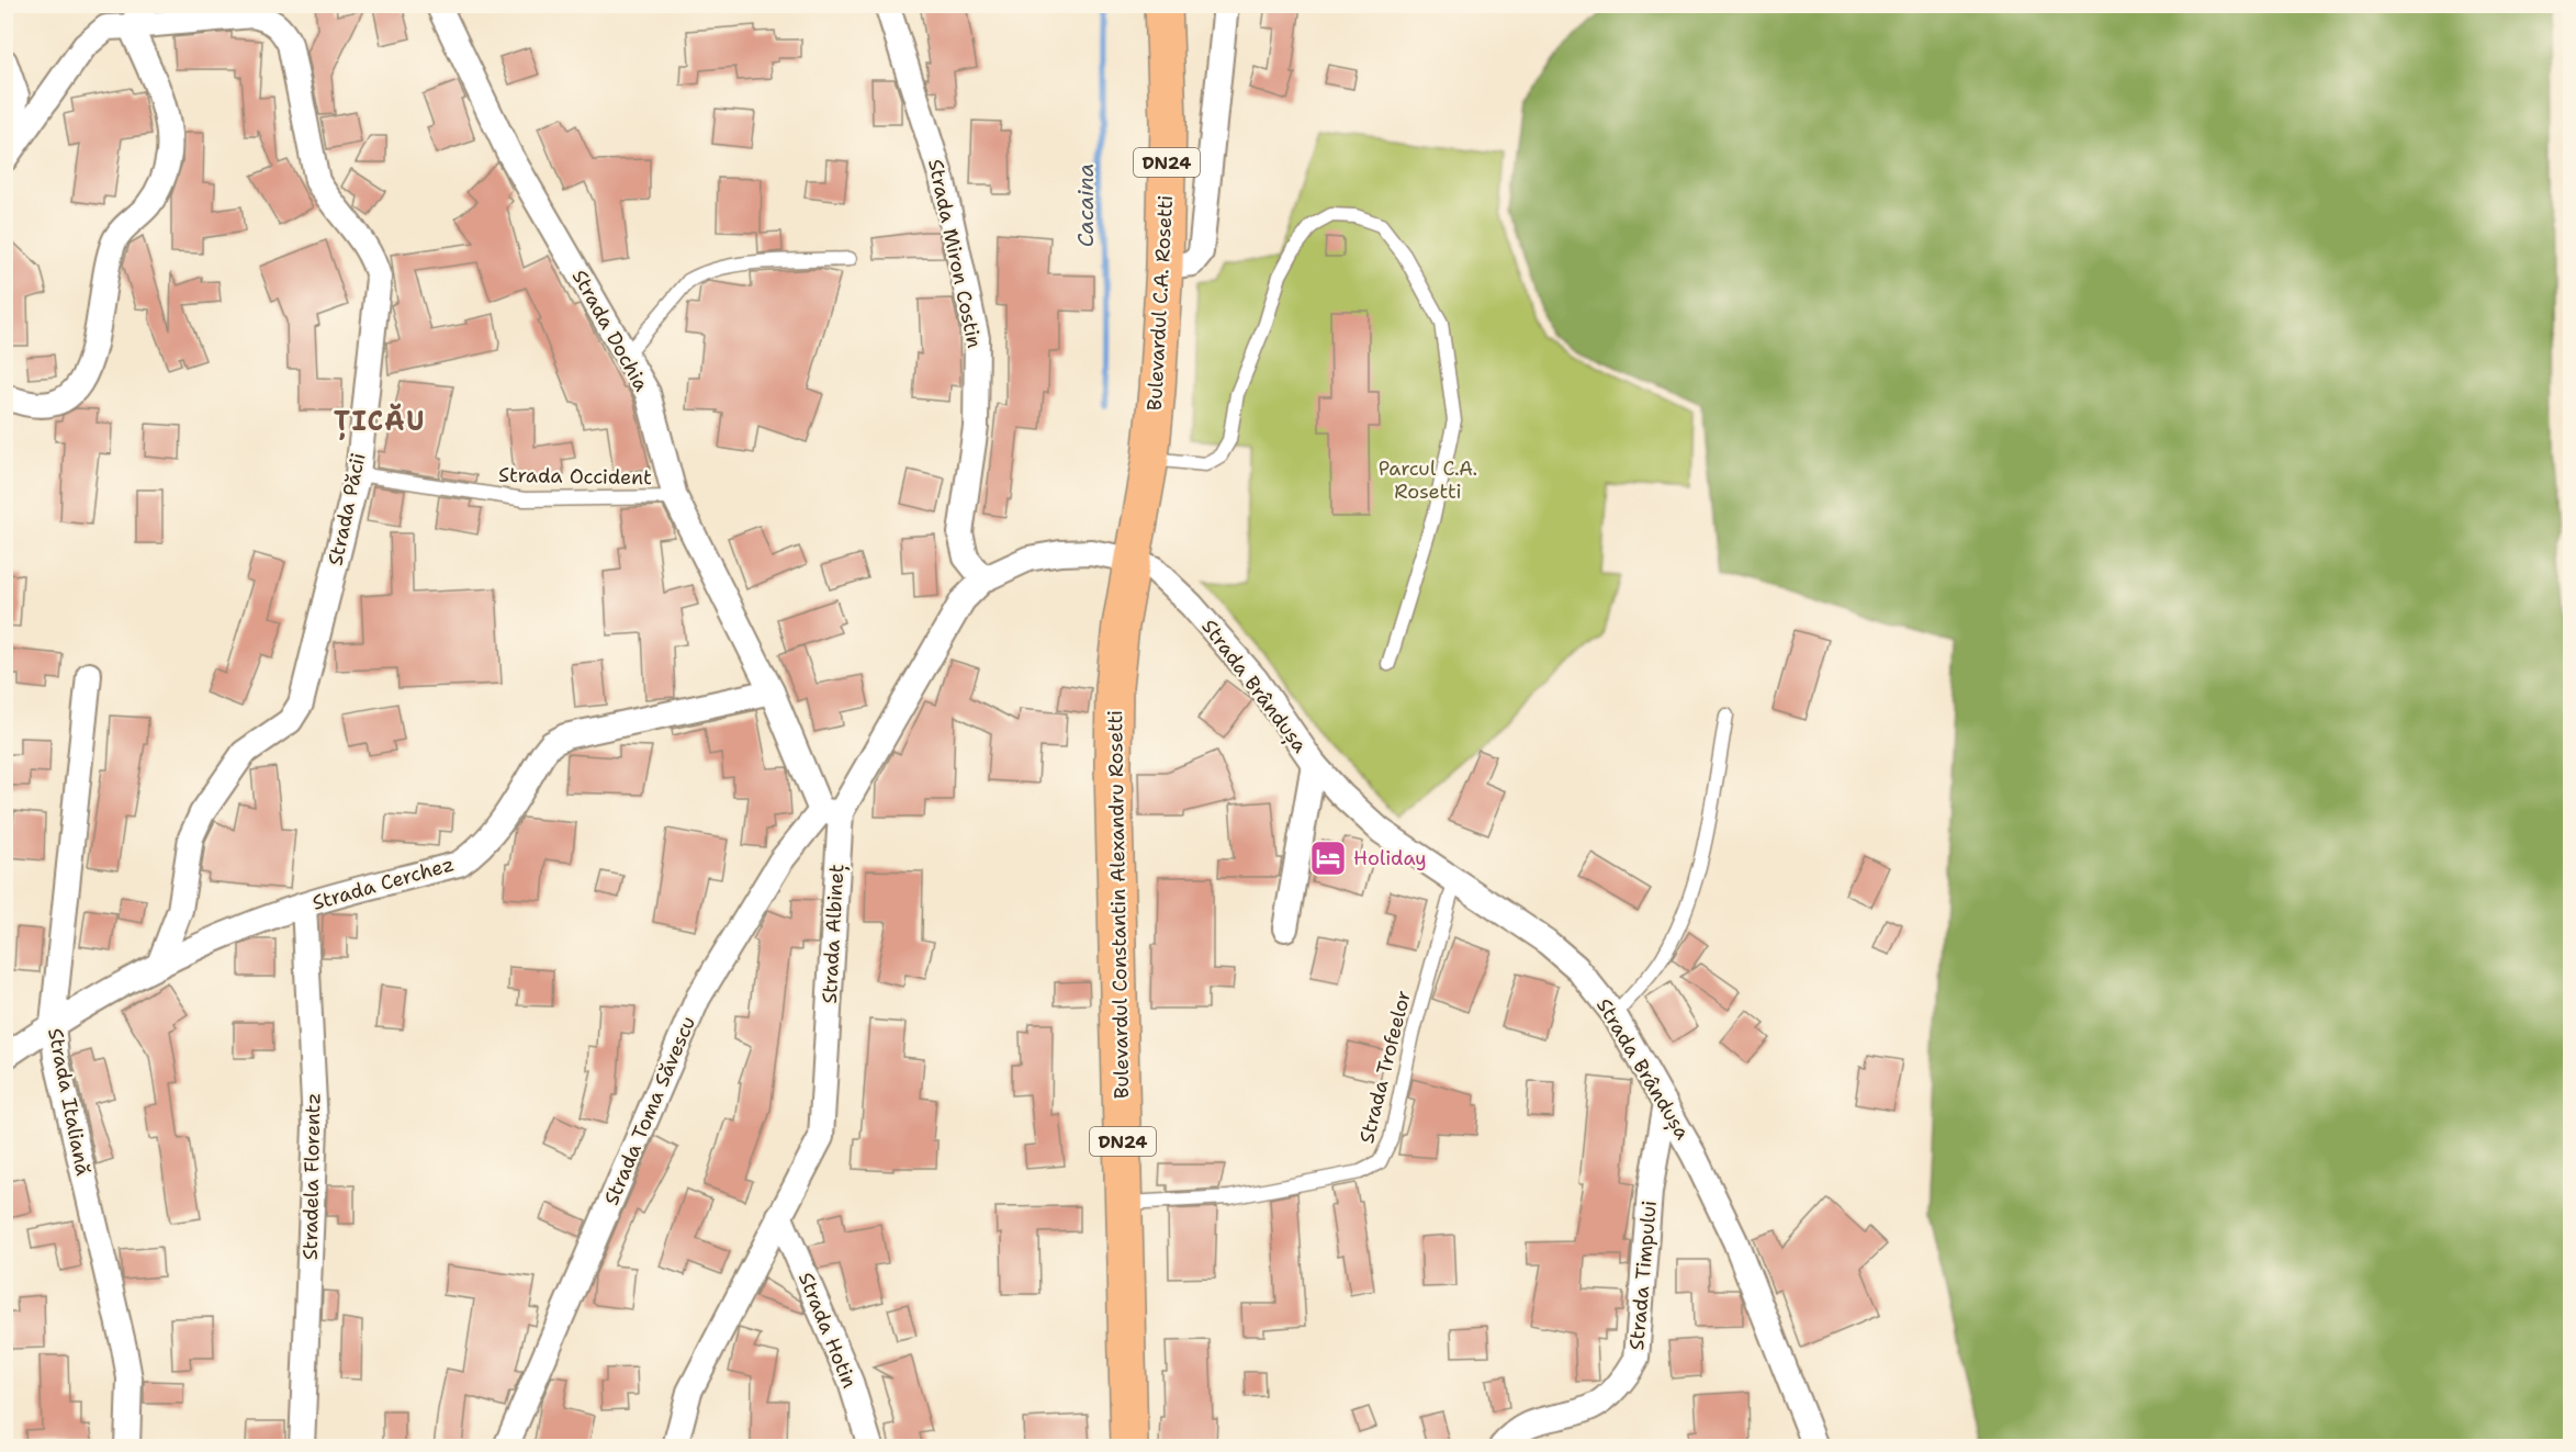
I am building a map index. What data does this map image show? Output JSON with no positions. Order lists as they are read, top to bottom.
{
  "streets": {
    "main road": ["DN24", "Bulevardul C.A. Rosetti", "Bulevardul Constantin Alexandru Rosetti"],
    "street": [
      "Strada Miron Costin",
      "Strada Dochia",
      "Strada Păcii",
      "Strada Brândușa",
      "Strada Cerchez",
      "Strada Albineț",
      "Strada Italiană",
      "Strada Toma Săvescu",
      "Stradela Florentz",
      "Strada Timpului",
      "Strada Hotin"
    ],
    "lane": ["Strada Occident", "Strada Trofeelor"]
  },
  "crossings": [
    ["Strada Miron Costin", "Strada Albineț"],
    ["Bulevardul C.A. Rosetti", "Strada Brândușa"],
    ["Bulevardul C.A. Rosetti", "Bulevardul Constantin Alexandru Rosetti"],
    ["Bulevardul C.A. Rosetti", "Strada Albineț"],
    ["Strada Dochia", "Strada Occident"],
    ["Strada Dochia", "Strada Cerchez"],
    ["Strada Dochia", "Strada Albineț"],
    ["Strada Dochia", "Strada Toma Săvescu"],
    ["Strada Occident", "Strada Păcii"],
    ["Strada Păcii", "Strada Cerchez"],
    ["Strada Brândușa", "Bulevardul Constantin Alexandru Rosetti"],
    ["Strada Brândușa", "Strada Albineț"],
    ["Strada Brândușa", "Strada Trofeelor"],
    ["Strada Brândușa", "Strada Timpului"],
    ["Strada Cerchez", "Strada Italiană"],
    ["Strada Cerchez", "Stradela Florentz"],
    ["Bulevardul Constantin Alexandru Rosetti", "Strada Albineț"],
    ["Bulevardul Constantin Alexandru Rosetti", "Strada Trofeelor"],
    ["Strada Albineț", "Strada Toma Săvescu"],
    ["Strada Albineț", "Strada Hotin"]
  ],
  "districts": ["ȚICĂU"],
  "water": ["Cacaina"],
  "parks": ["Parcul C.A. Rosetti"],
  "places": {
    "hotel": ["Holiday"]
  }
}
